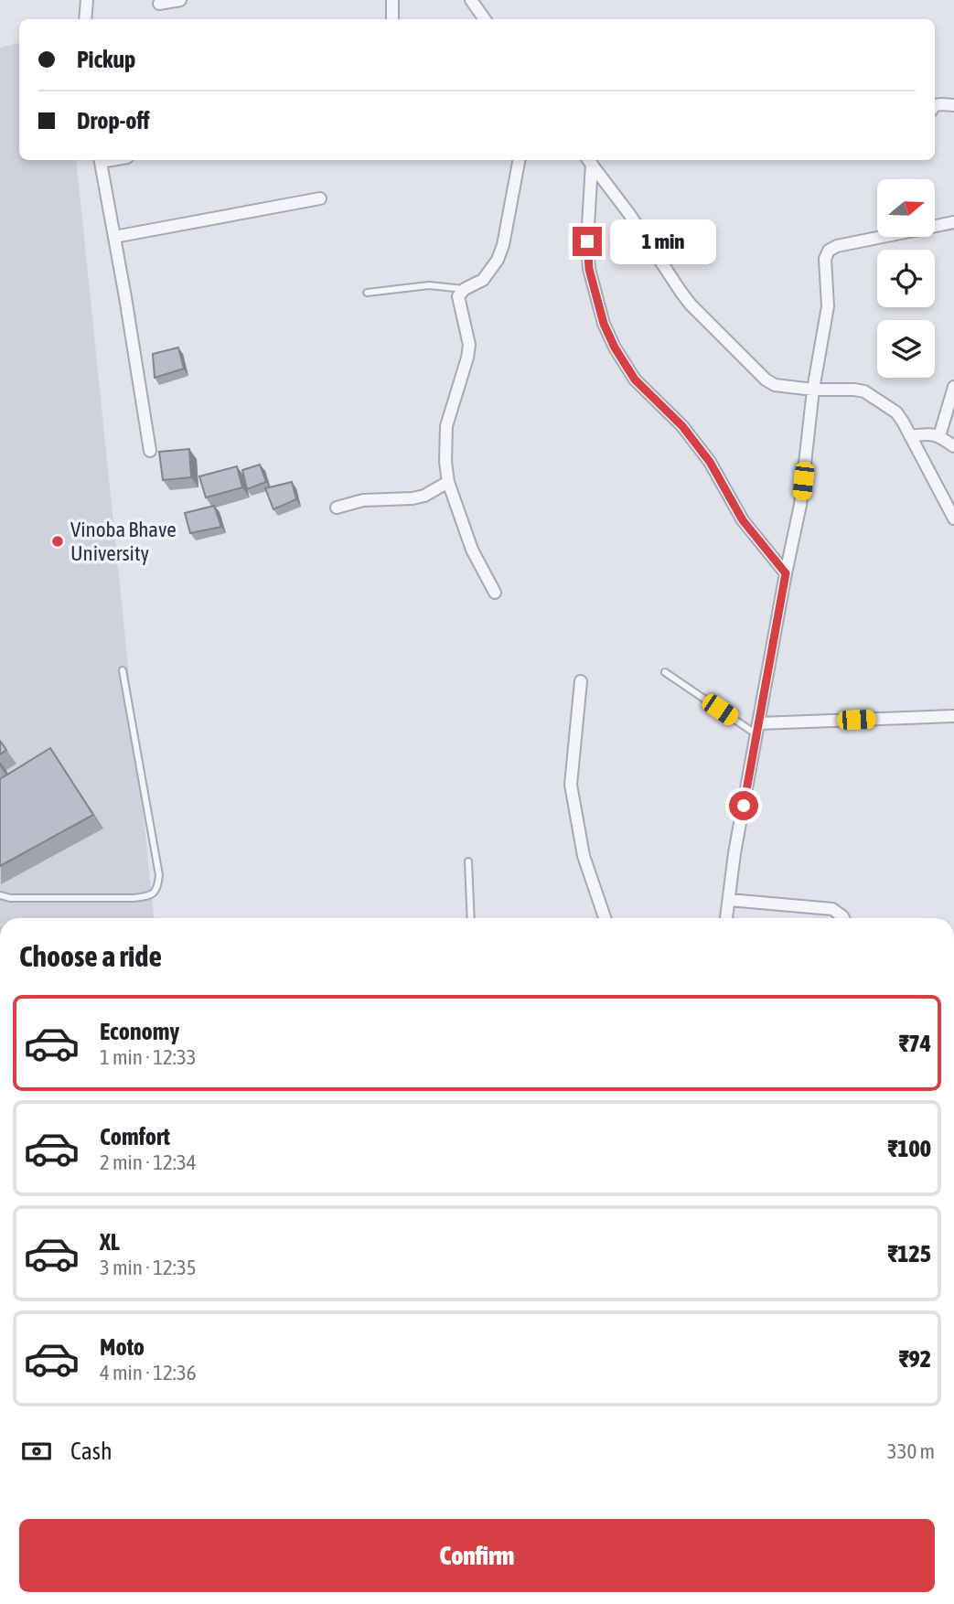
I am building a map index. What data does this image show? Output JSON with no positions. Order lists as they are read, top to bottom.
{
  "places": ["Vinoba Bhave University"],
  "north": "right",
  "page": {
    "banner": ["Pickup", "Drop-off"],
    "bubble": "1 min",
    "heading": "Choose a ride",
    "list": [
      {
        "name": "Economy",
        "note": "1 min · 12:33",
        "value": "₹74"
      },
      {
        "name": "Comfort",
        "note": "2 min · 12:34",
        "value": "₹100"
      },
      {
        "name": "XL",
        "note": "3 min · 12:35",
        "value": "₹125"
      },
      {
        "name": "Moto",
        "note": "4 min · 12:36",
        "value": "₹92"
      }
    ],
    "pay": ["Cash", "330 m"],
    "buttons": "Confirm"
  }
}
